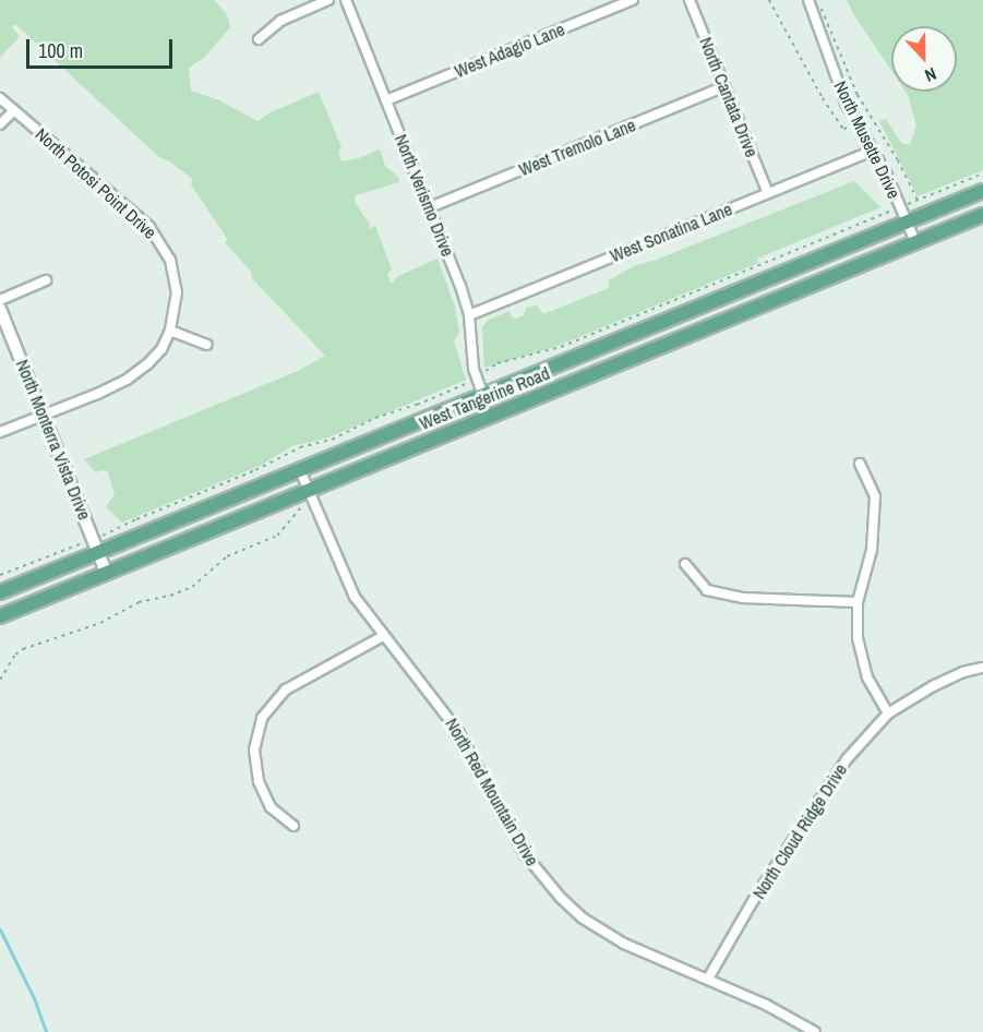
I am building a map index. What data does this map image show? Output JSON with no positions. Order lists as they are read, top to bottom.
{
  "streets": {
    "main road": ["West Tangerine Road"],
    "street": [
      "West Adagio Lane",
      "North Cantata Drive",
      "North Musette Drive",
      "West Tremolo Lane",
      "North Potosi Point Drive",
      "North Verismo Drive",
      "West Sonatina Lane",
      "North Monterra Vista Drive",
      "North Red Mountain Drive",
      "North Cloud Ridge Drive"
    ]
  },
  "crossings": [
    ["West Adagio Lane", "North Verismo Drive"],
    ["North Cantata Drive", "West Tremolo Lane"],
    ["North Cantata Drive", "West Sonatina Lane"],
    ["North Musette Drive", "West Sonatina Lane"],
    ["North Musette Drive", "West Tangerine Road"],
    ["West Tremolo Lane", "North Verismo Drive"],
    ["North Potosi Point Drive", "North Monterra Vista Drive"],
    ["North Verismo Drive", "West Sonatina Lane"],
    ["North Verismo Drive", "West Tangerine Road"],
    ["West Tangerine Road", "North Monterra Vista Drive"],
    ["West Tangerine Road", "North Red Mountain Drive"],
    ["North Red Mountain Drive", "North Cloud Ridge Drive"]
  ],
  "scale_bar": "100 m",
  "north": "bottom"
}
